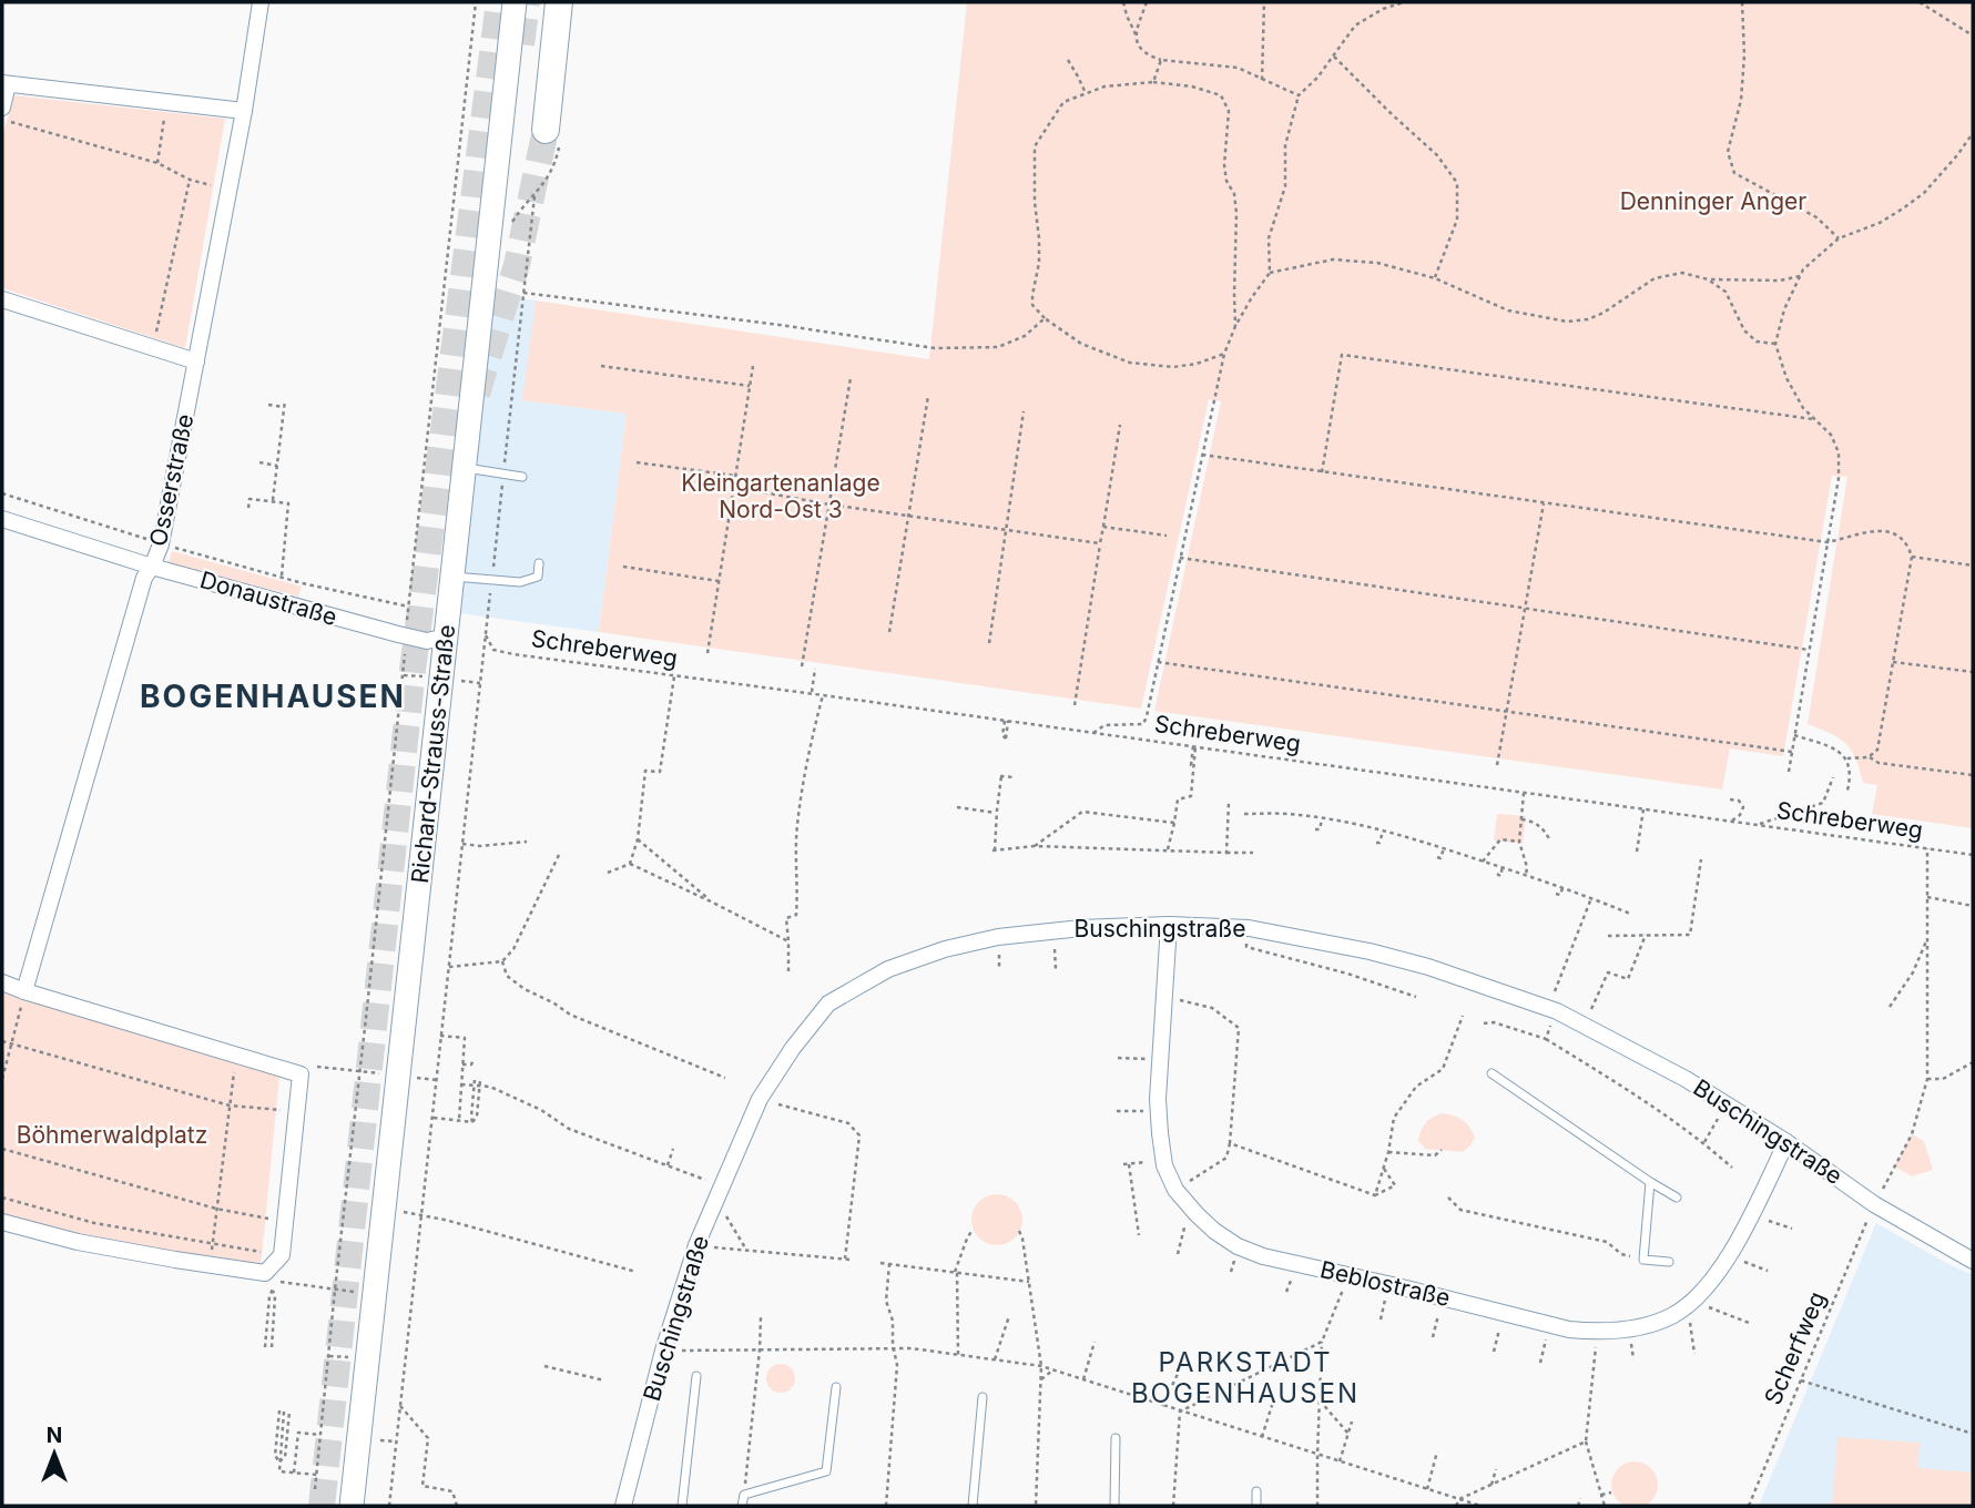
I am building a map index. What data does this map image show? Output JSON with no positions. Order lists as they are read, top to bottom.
{
  "streets": {
    "main road": ["Richard-Strauss-Straße"],
    "street": [
      "Osserstraße",
      "Donaustraße",
      "Buschingstraße",
      "Beblostraße"
    ],
    "path": ["Schreberweg", "Scherfweg"]
  },
  "crossings": [
    ["Osserstraße", "Donaustraße"],
    ["Donaustraße", "Richard-Strauss-Straße"],
    ["Schreberweg", "Scherfweg"],
    ["Buschingstraße", "Beblostraße"],
    ["Buschingstraße", "Scherfweg"]
  ],
  "districts": ["BOGENHAUSEN", "PARKSTADT BOGENHAUSEN"],
  "parks": ["Denninger Anger", "Kleingartenanlage Nord-Ost 3", "Böhmerwaldplatz"],
  "north": "top"
}
